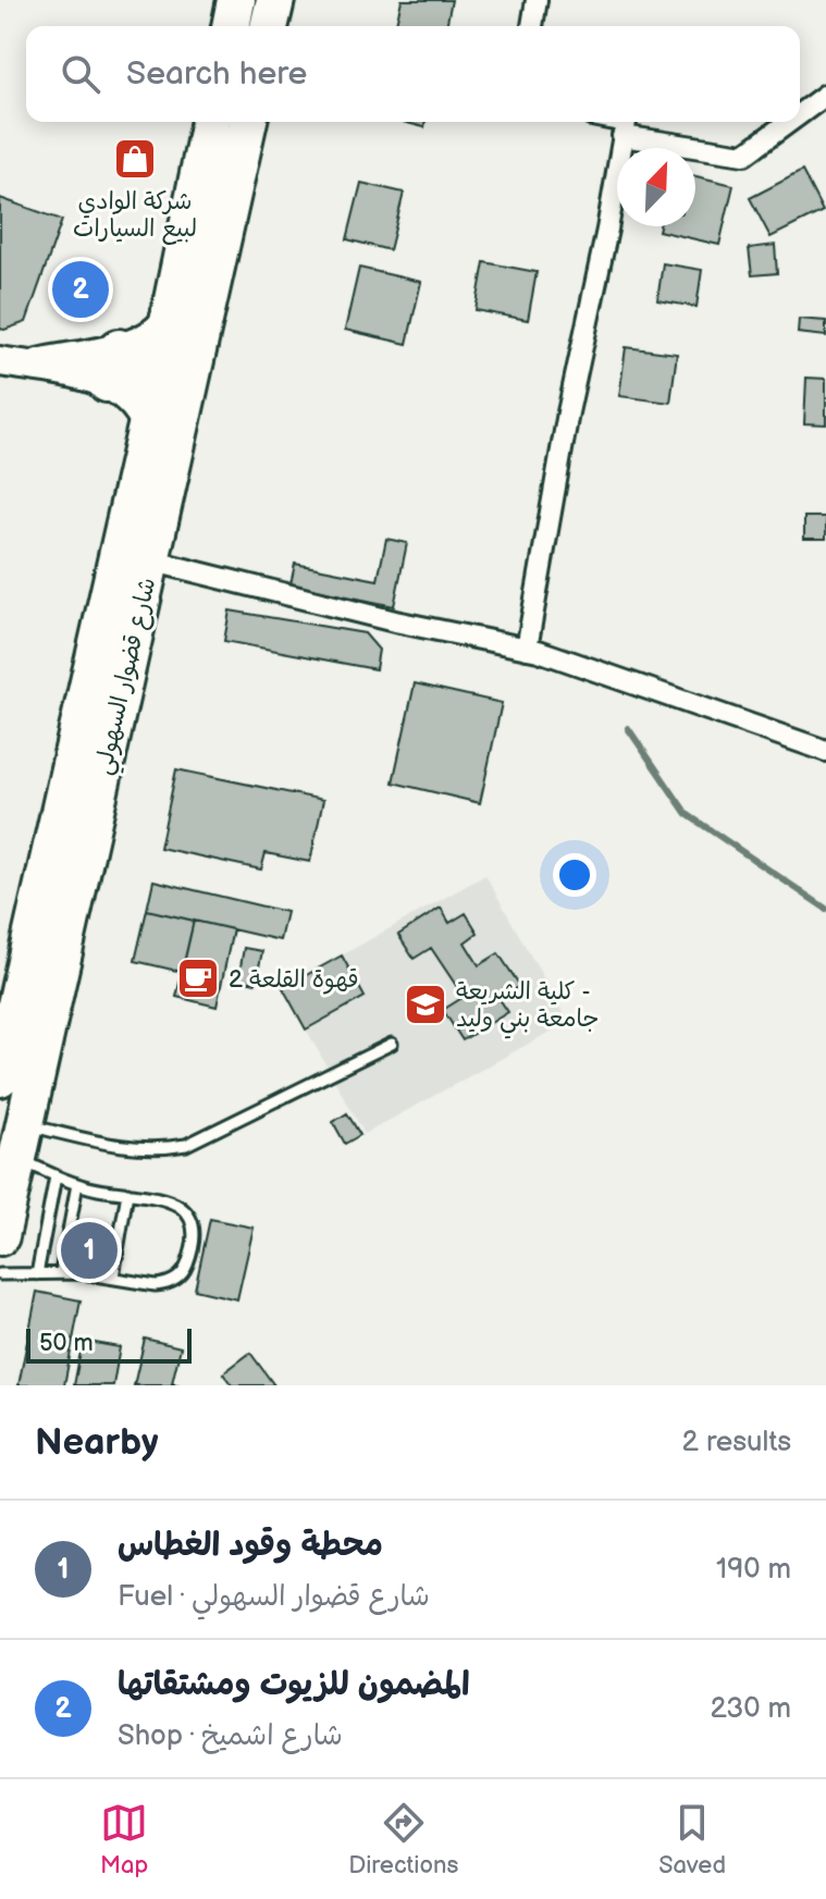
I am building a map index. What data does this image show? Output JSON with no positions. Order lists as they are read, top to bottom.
{
  "streets": {
    "highway": ["شارع قضوار السهولي"]
  },
  "places": {
    "shop": ["شركة الوادي لبيع السيارات"],
    "cafe": ["قهوة القلعة 2"],
    "school or university": ["كلية الشريعة - جامعة بني وليد"]
  },
  "scale_bar": "50 m",
  "north": "top right",
  "page": {
    "search": "Search here",
    "pins": ["2", "1"],
    "scale": "50 m",
    "heading": ["Nearby", "2 results"],
    "list": [
      {
        "mark": "1",
        "name": "محطة وقود الغطاس",
        "note": "Fuel · شارع قضوار السهولي",
        "value": "190 m"
      },
      {
        "mark": "2",
        "name": "المضمون للزيوت ومشتقاتها",
        "note": "Shop · شارع اشميخ",
        "value": "230 m"
      }
    ],
    "nav": ["Map", "Directions", "Saved"]
  }
}
